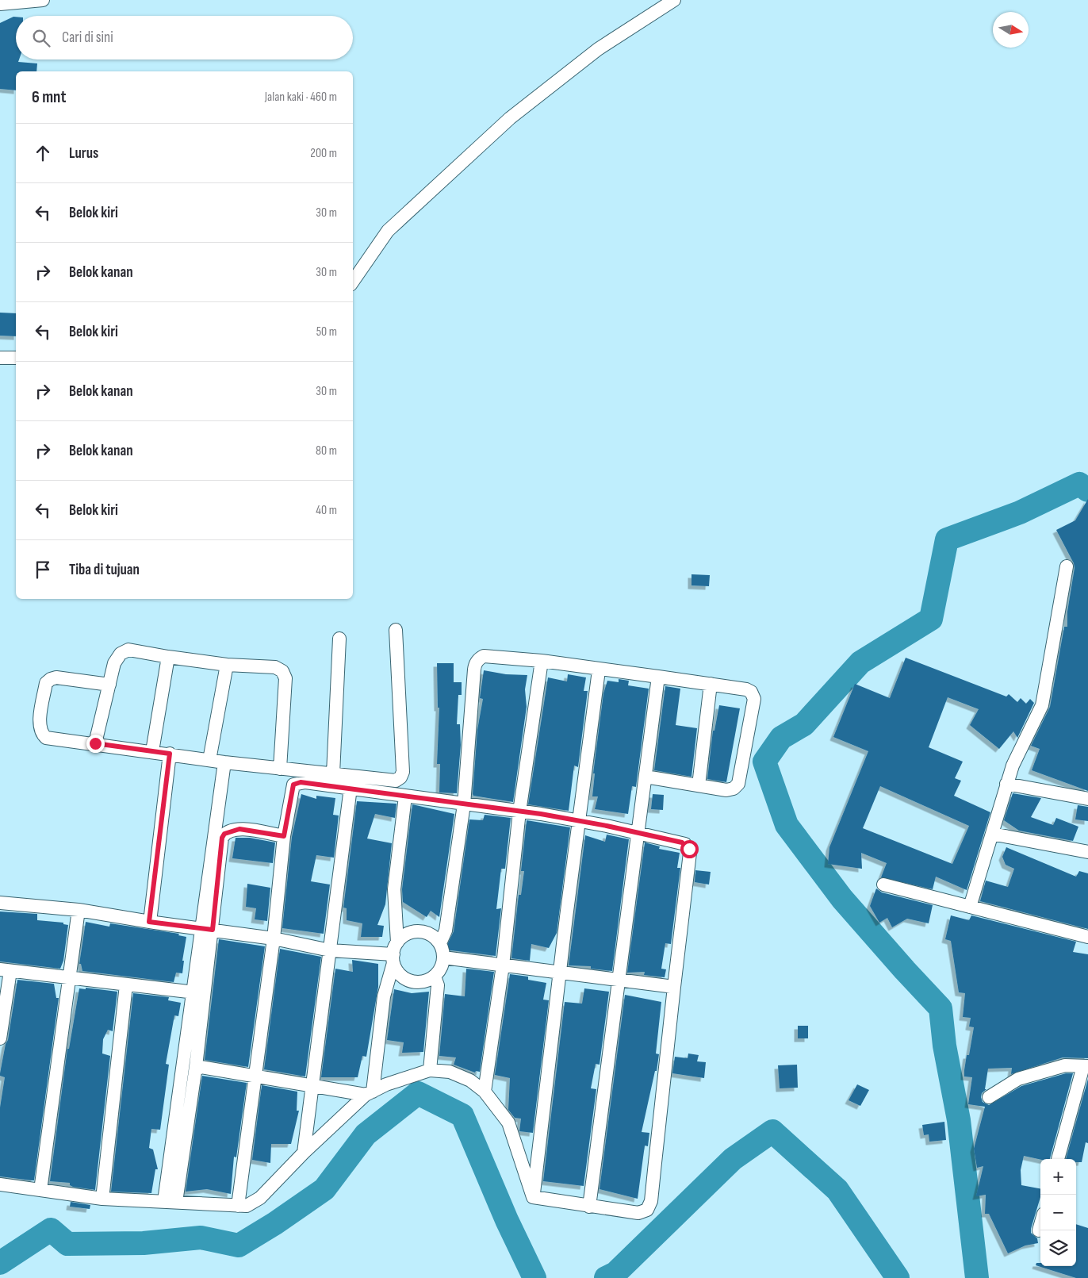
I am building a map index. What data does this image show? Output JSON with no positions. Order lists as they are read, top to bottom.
{
  "north": "right",
  "page": {
    "search": "Cari di sini",
    "heading": ["6 mnt", "Jalan kaki · 460 m"],
    "list": [
      ["Lurus", "200 m"],
      ["Belok kiri", "30 m"],
      ["Belok kanan", "30 m"],
      ["Belok kiri", "50 m"],
      ["Belok kanan", "30 m"],
      ["Belok kanan", "80 m"],
      ["Belok kiri", "40 m"],
      "Tiba di tujuan"
    ],
    "map_buttons": ["+", "−"]
  }
}
